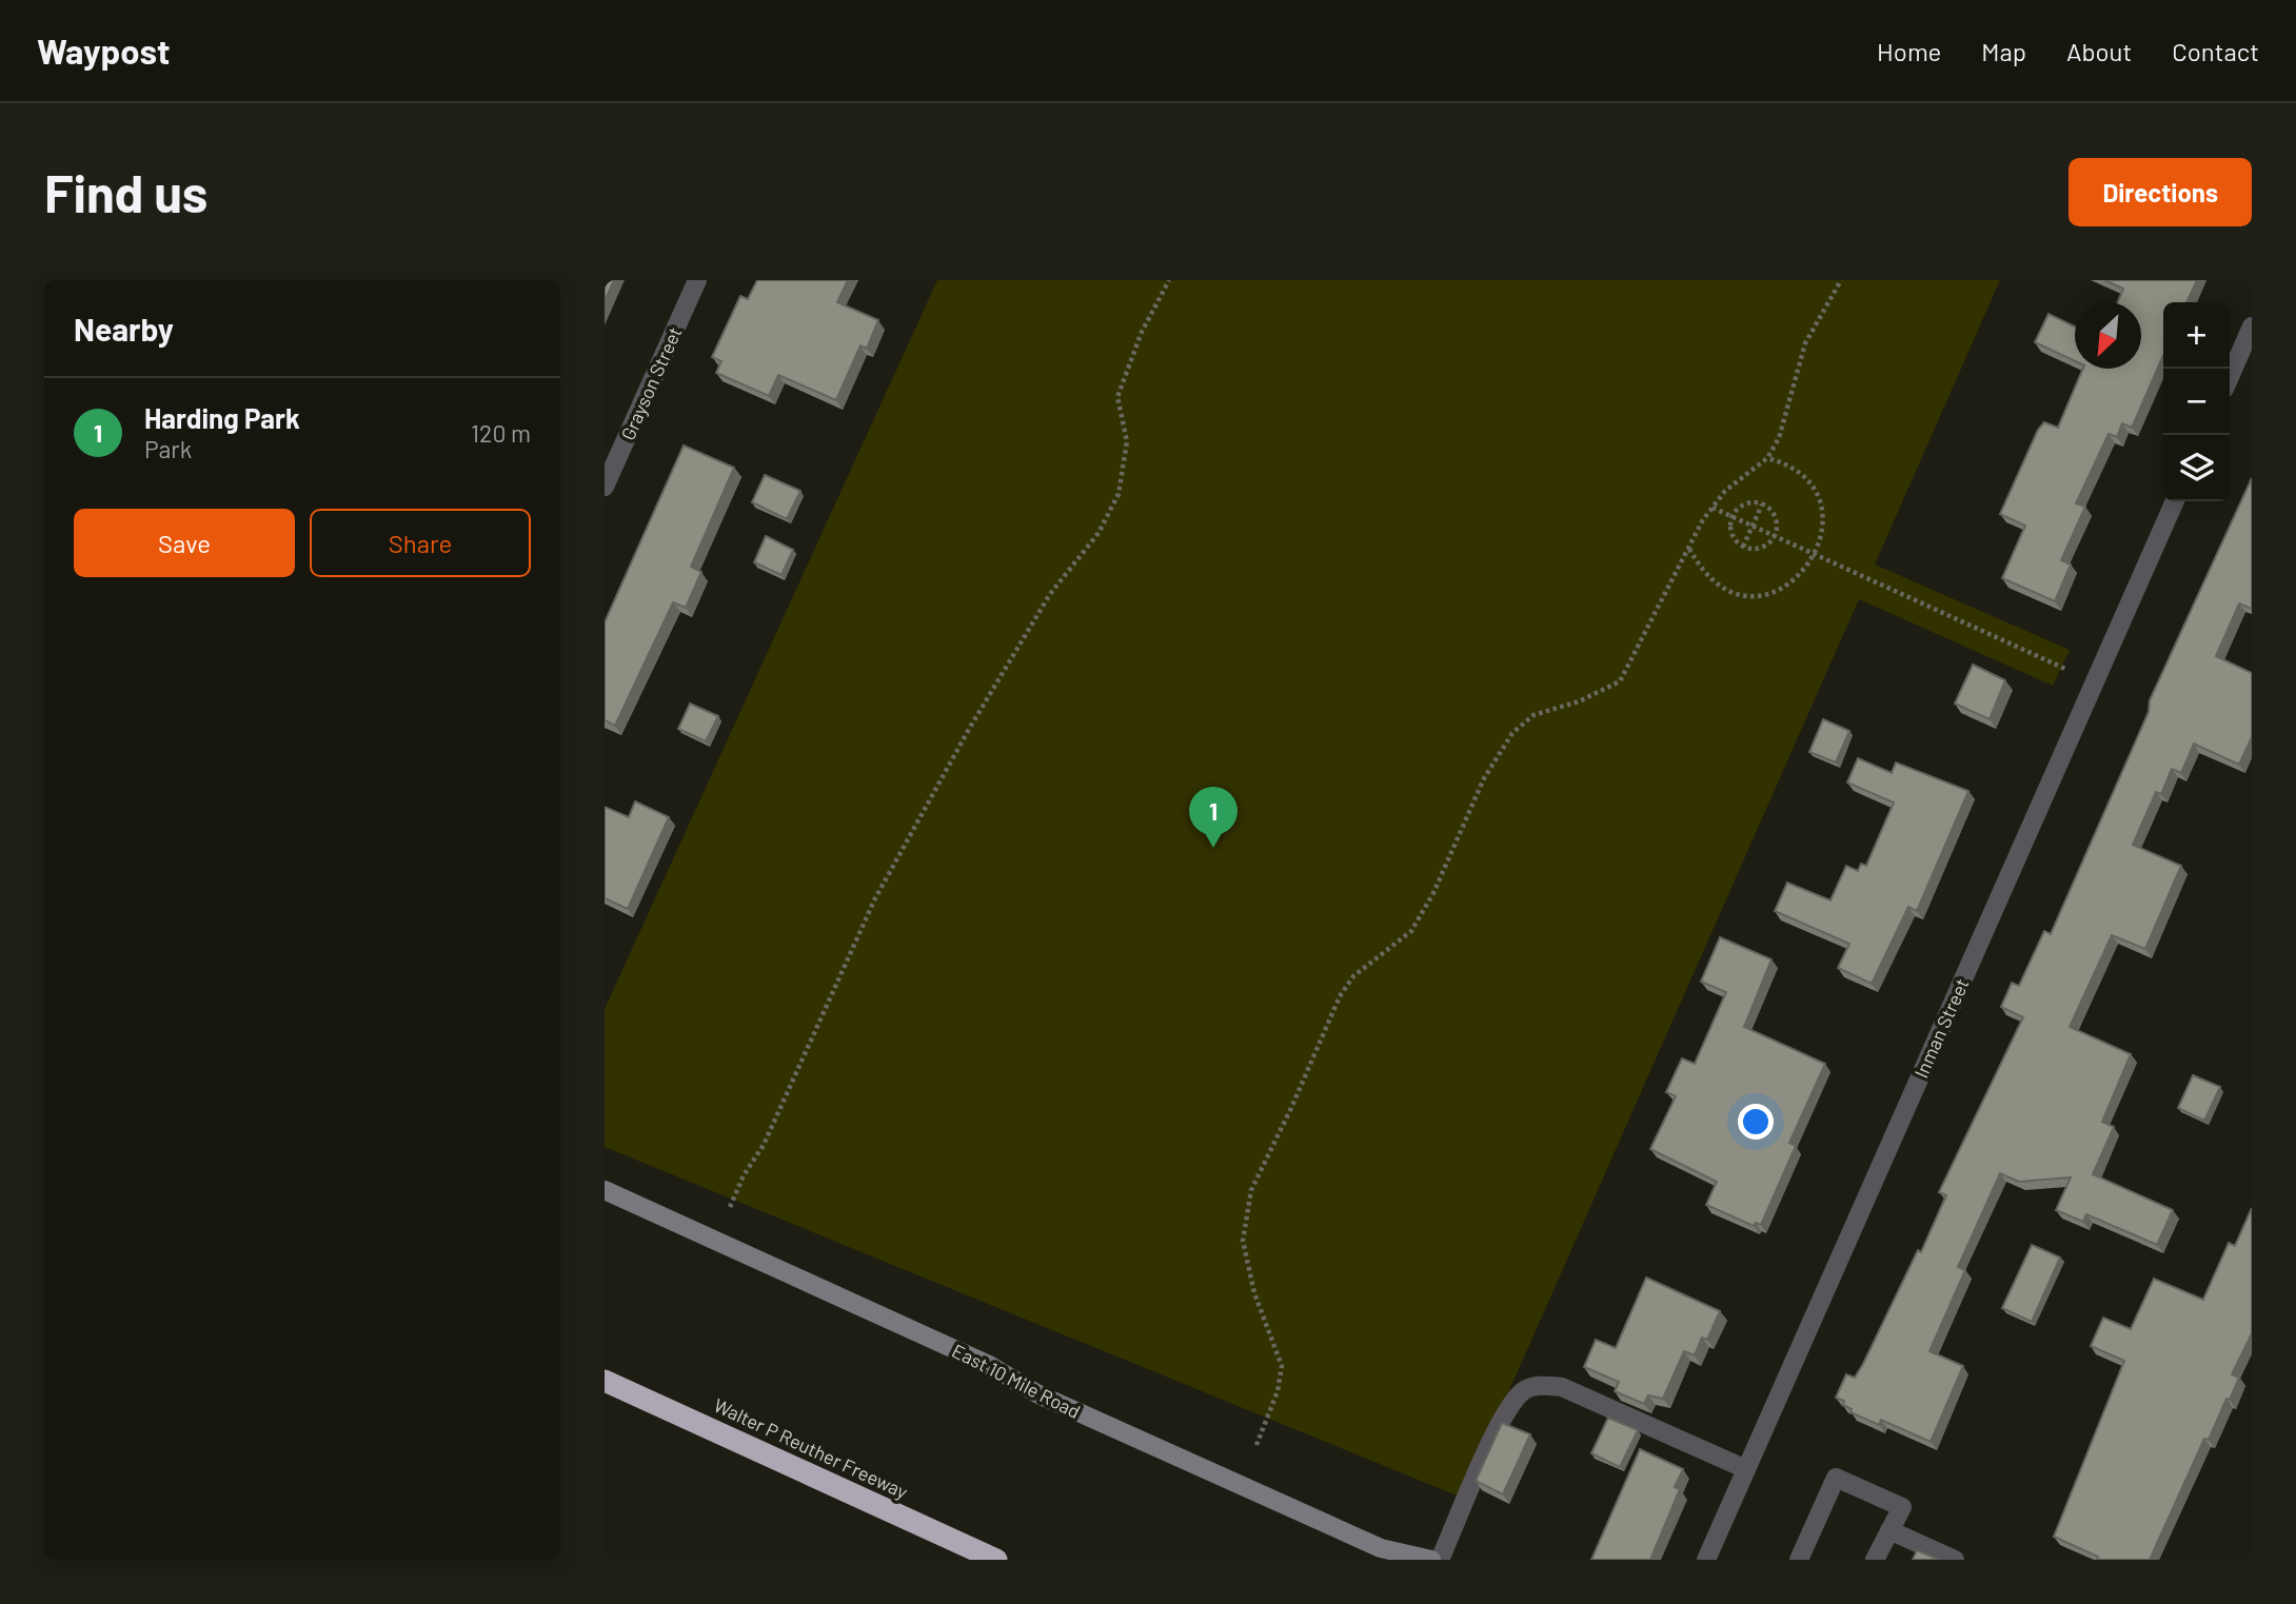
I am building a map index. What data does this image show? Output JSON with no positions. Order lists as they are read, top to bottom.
{
  "streets": {
    "highway": ["Walter P Reuther Freeway"],
    "main road": ["East 10 Mile Road"],
    "street": ["Grayson Street", "Inman Street"]
  },
  "north": "bottom left",
  "page": {
    "header": "Waypost",
    "nav": [
      "Home",
      "Map",
      "About",
      "Contact"
    ],
    "buttons": [
      "Directions",
      ["Save", "Share"]
    ],
    "title": "Find us",
    "heading": "Nearby",
    "map_buttons": ["+", "−"],
    "list": [
      {
        "mark": "1",
        "name": "Harding Park",
        "note": "Park",
        "value": "120 m"
      }
    ],
    "pins": "1"
  }
}
